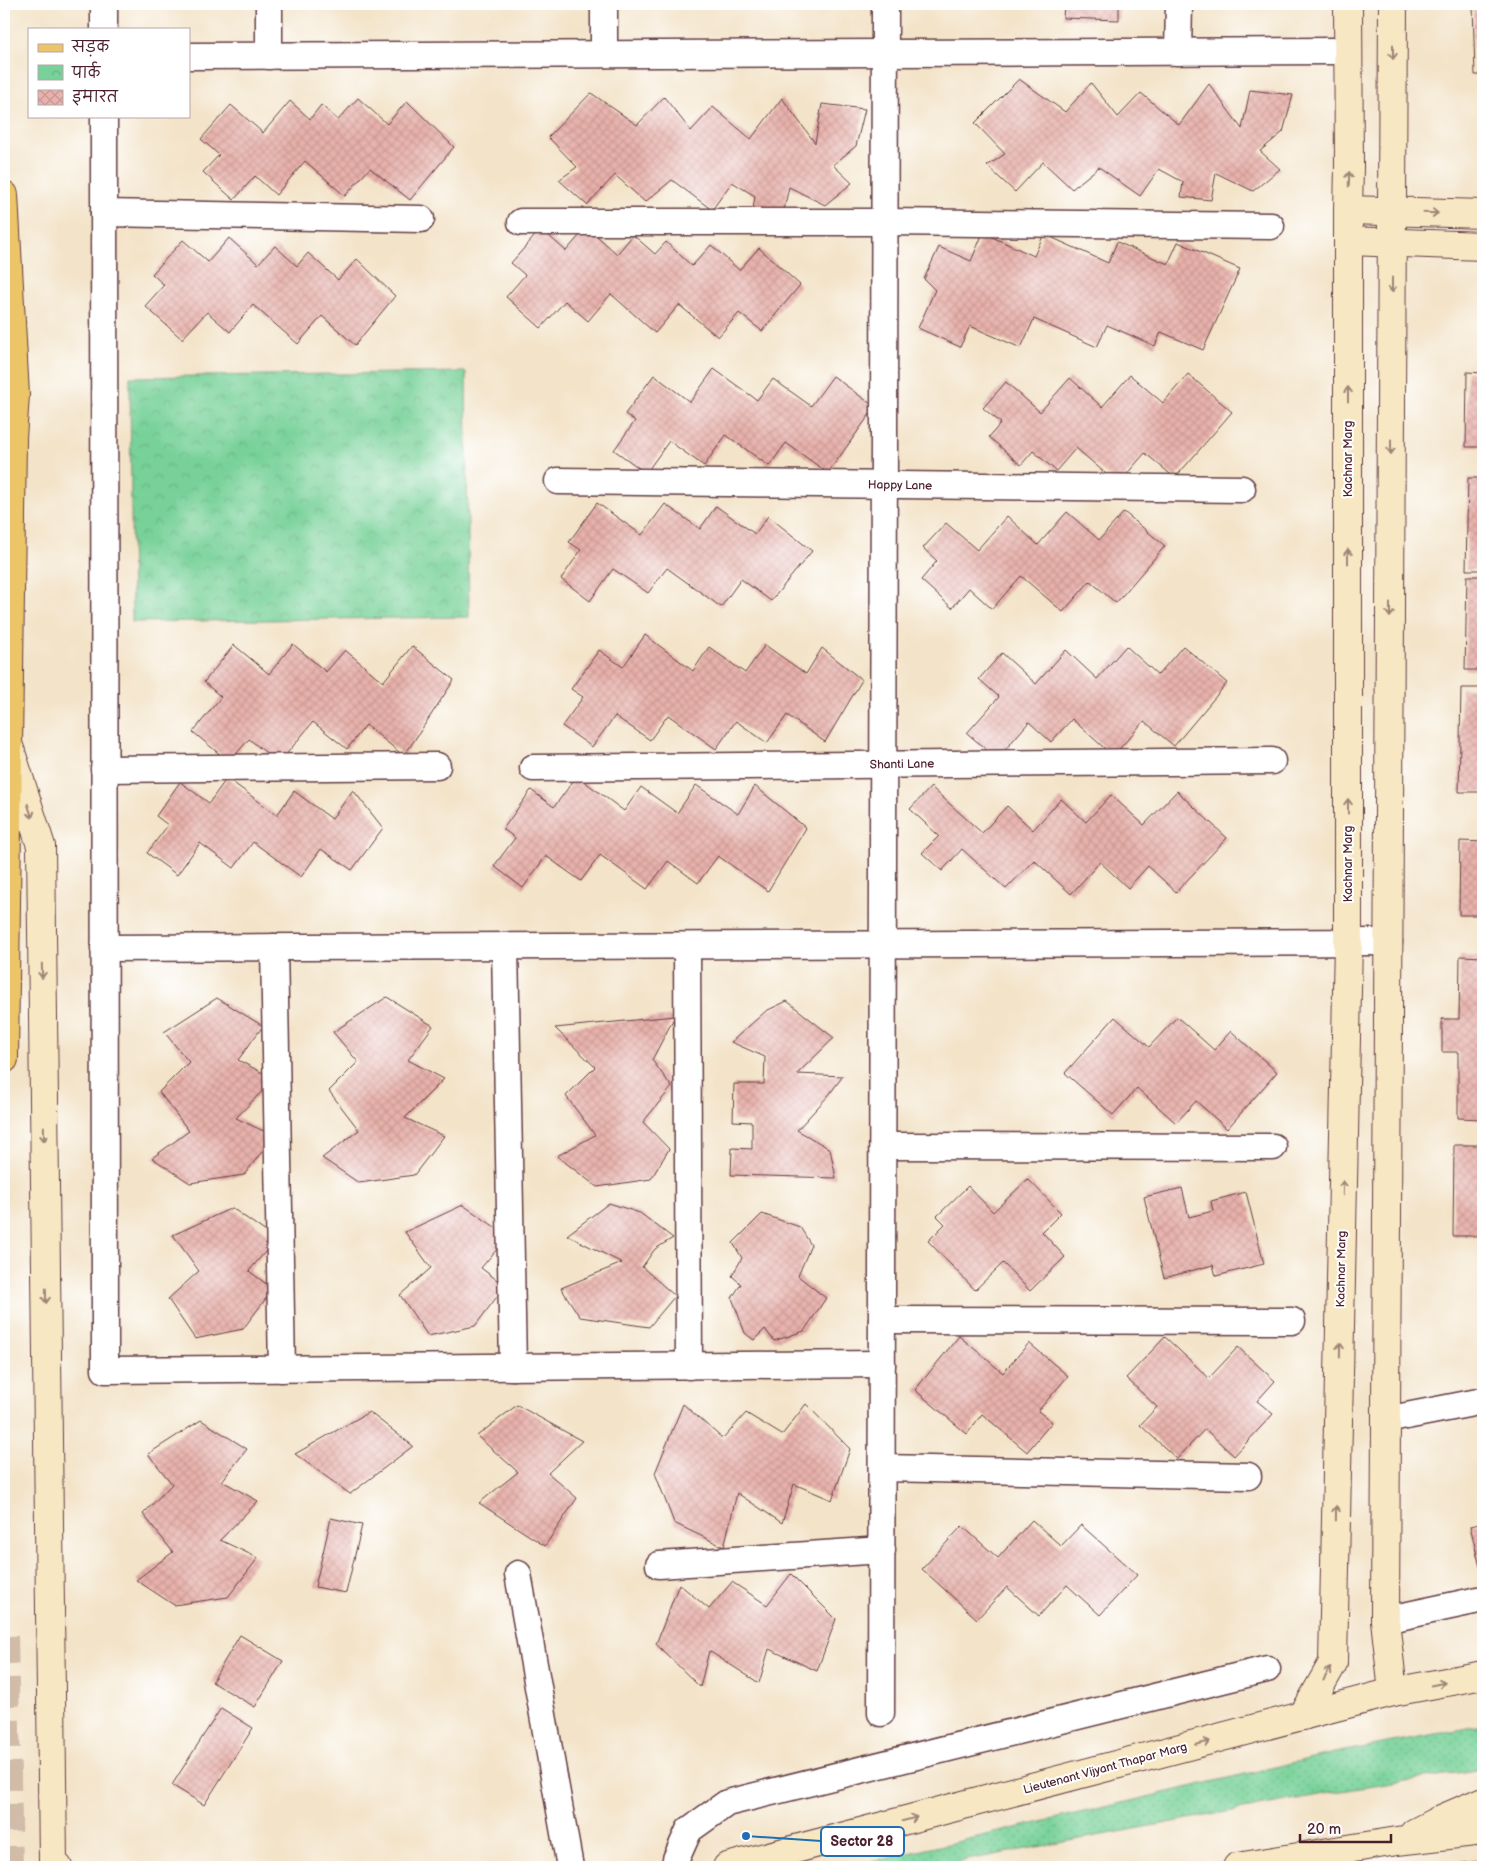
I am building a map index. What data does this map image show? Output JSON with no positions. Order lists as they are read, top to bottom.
{
  "streets": {
    "street": [
      "Kachnar Marg",
      "Happy Lane",
      "Shanti Lane",
      "Lieutenant Vijyant Thapar Marg"
    ]
  },
  "crossings": [
    ["Kachnar Marg", "Lieutenant Vijyant Thapar Marg"]
  ],
  "places": ["Sector 28"],
  "legend": ["सड़क", "पार्क", "इमारत"],
  "scale_bar": "20 m"
}
